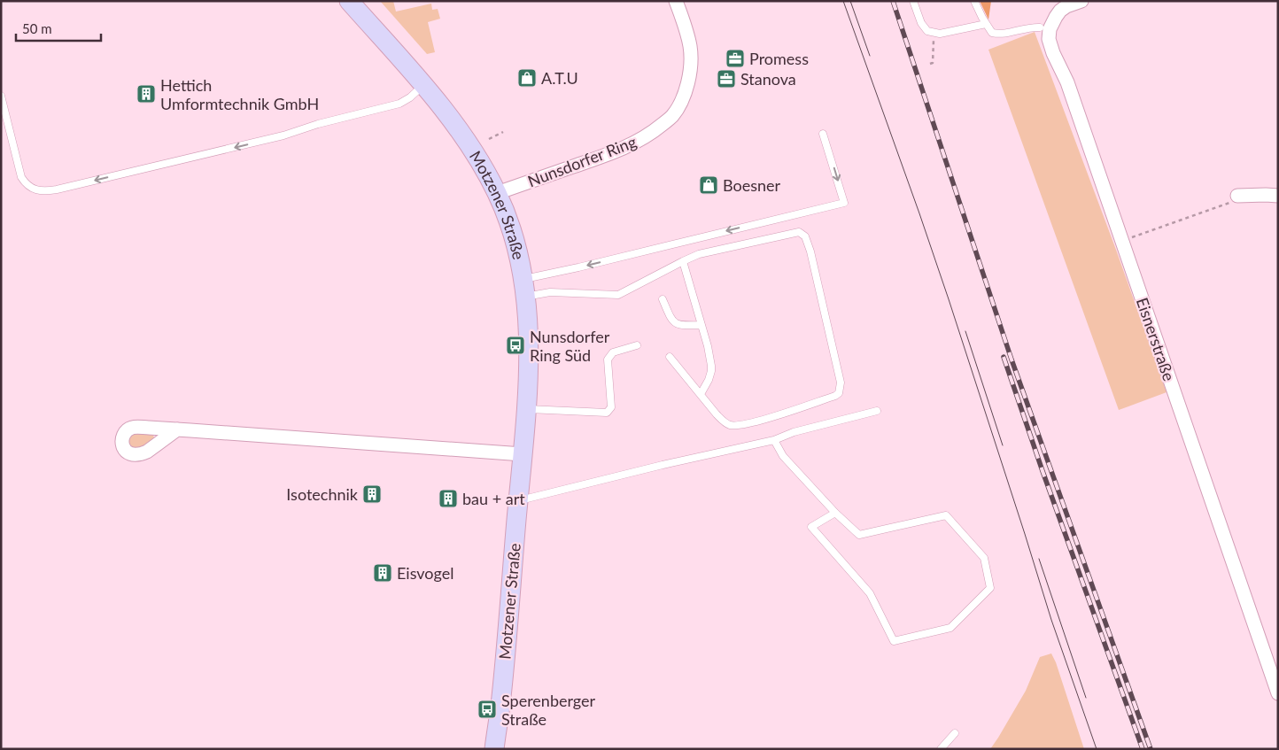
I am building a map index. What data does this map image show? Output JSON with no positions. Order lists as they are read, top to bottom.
{
  "streets": {
    "street": ["Nunsdorfer Ring", "Motzener Straße", "Eisnerstraße"]
  },
  "crossings": [
    ["Nunsdorfer Ring", "Motzener Straße"]
  ],
  "places": {
    "office": ["Promess", "Stanova"],
    "shop": ["A.T.U", "Boesner"],
    "building": [
      "Hettich Umformtechnik GmbH",
      "Isotechnik",
      "bau + art",
      "Eisvogel"
    ],
    "bus stop": ["Nunsdorfer Ring Süd", "Sperenberger Straße"]
  },
  "scale_bar": "50 m"
}
